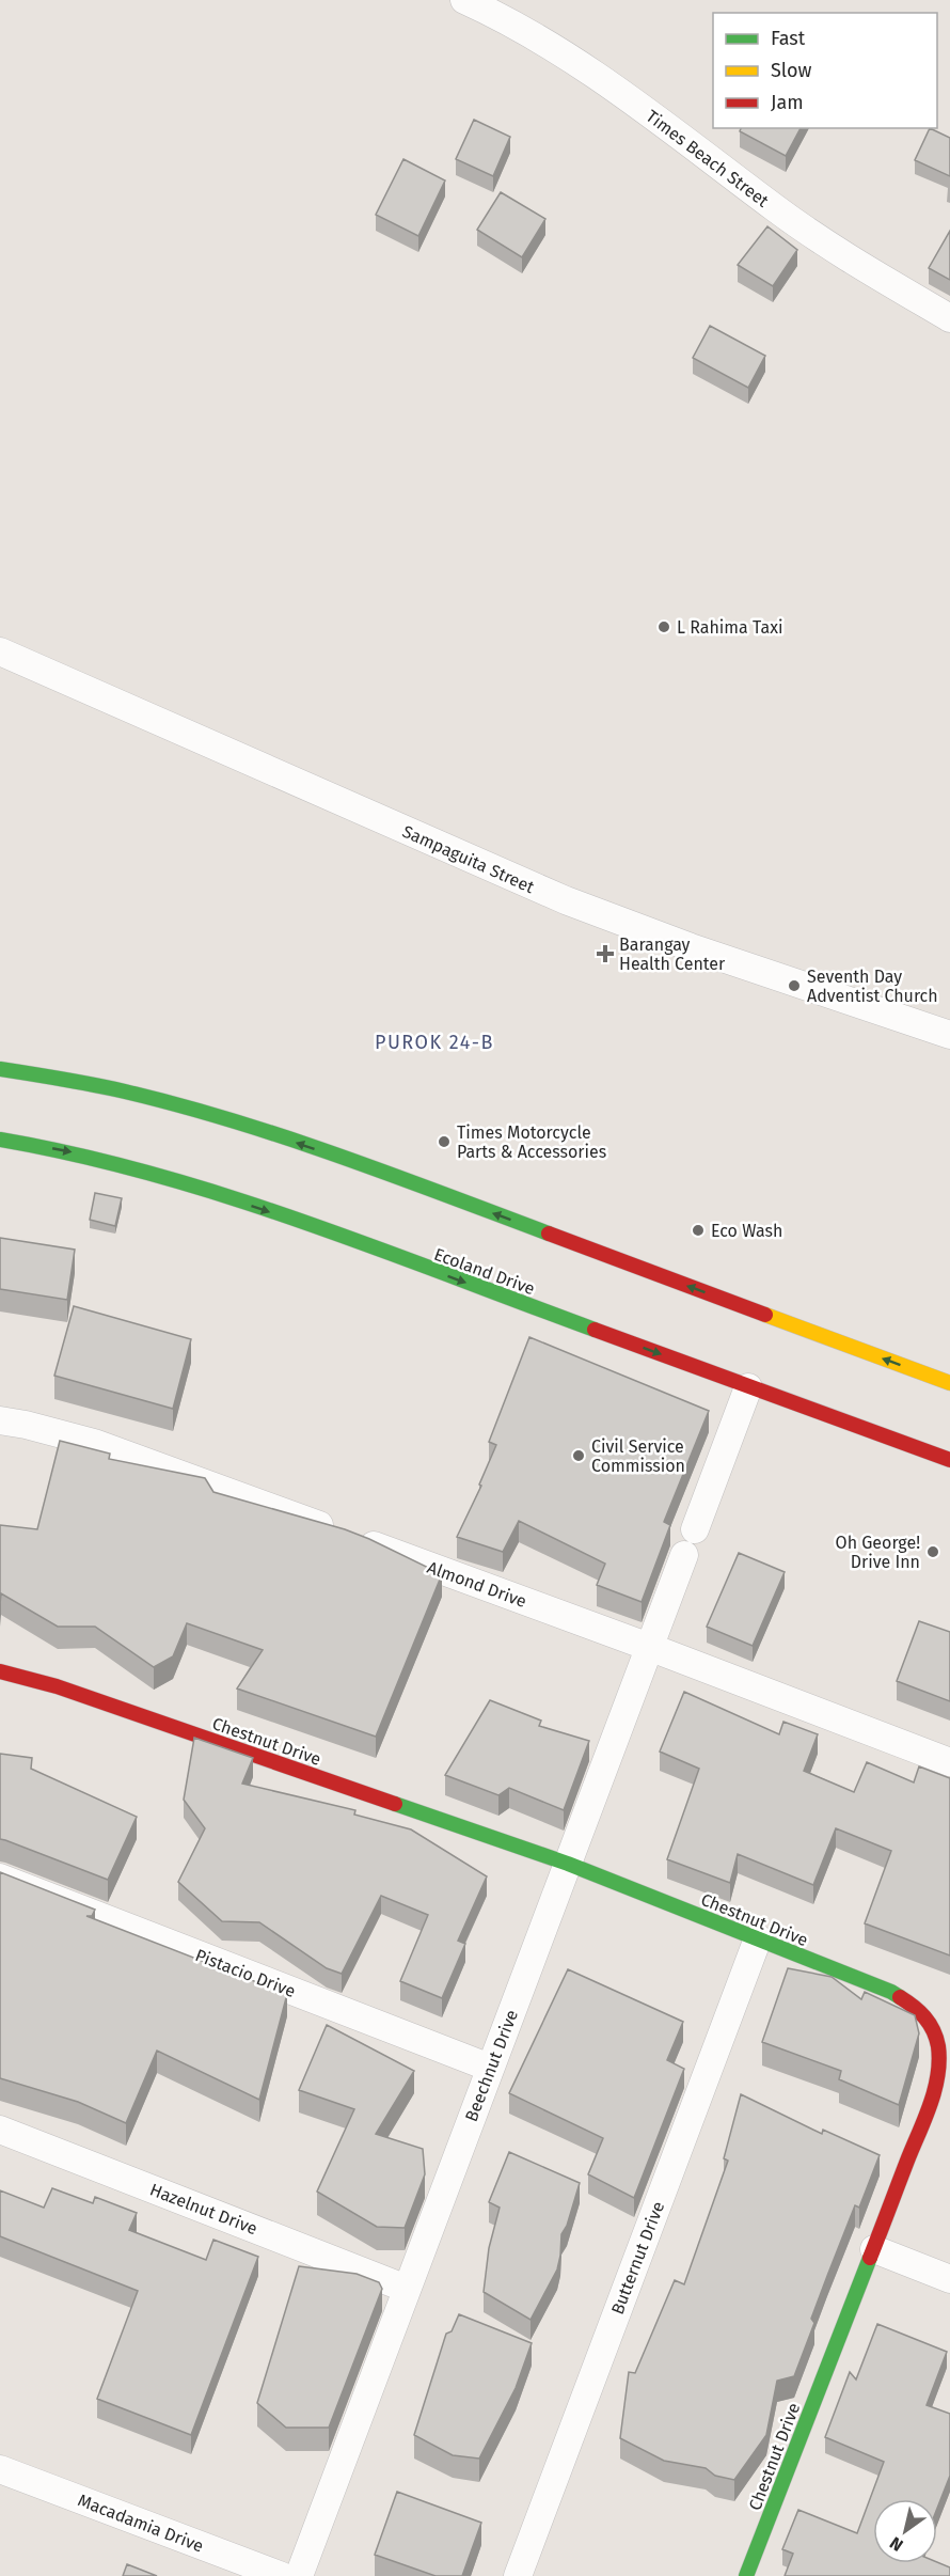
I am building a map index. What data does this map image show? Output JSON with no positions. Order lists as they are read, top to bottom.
{
  "streets": {
    "main road": ["Ecoland Drive", "Chestnut Drive"],
    "street": [
      "Times Beach Street",
      "Sampaguita Street",
      "Almond Drive",
      "Pistacio Drive",
      "Beechnut Drive",
      "Hazelnut Drive",
      "Butternut Drive",
      "Macadamia Drive"
    ]
  },
  "crossings": [
    ["Almond Drive", "Beechnut Drive"],
    ["Chestnut Drive", "Beechnut Drive"],
    ["Chestnut Drive", "Butternut Drive"],
    ["Pistacio Drive", "Beechnut Drive"],
    ["Beechnut Drive", "Hazelnut Drive"]
  ],
  "districts": ["PUROK 24-B"],
  "places": {
    "other": [
      "L Rahima Taxi",
      "Seventh Day Adventist Church",
      "Times Motorcycle Parts & Accessories",
      "Eco Wash",
      "Civil Service Commission",
      "Oh George! Drive Inn"
    ],
    "health": ["Barangay Health Center"]
  },
  "legend": ["Fast", "Slow", "Jam"],
  "north": "bottom left"
}
